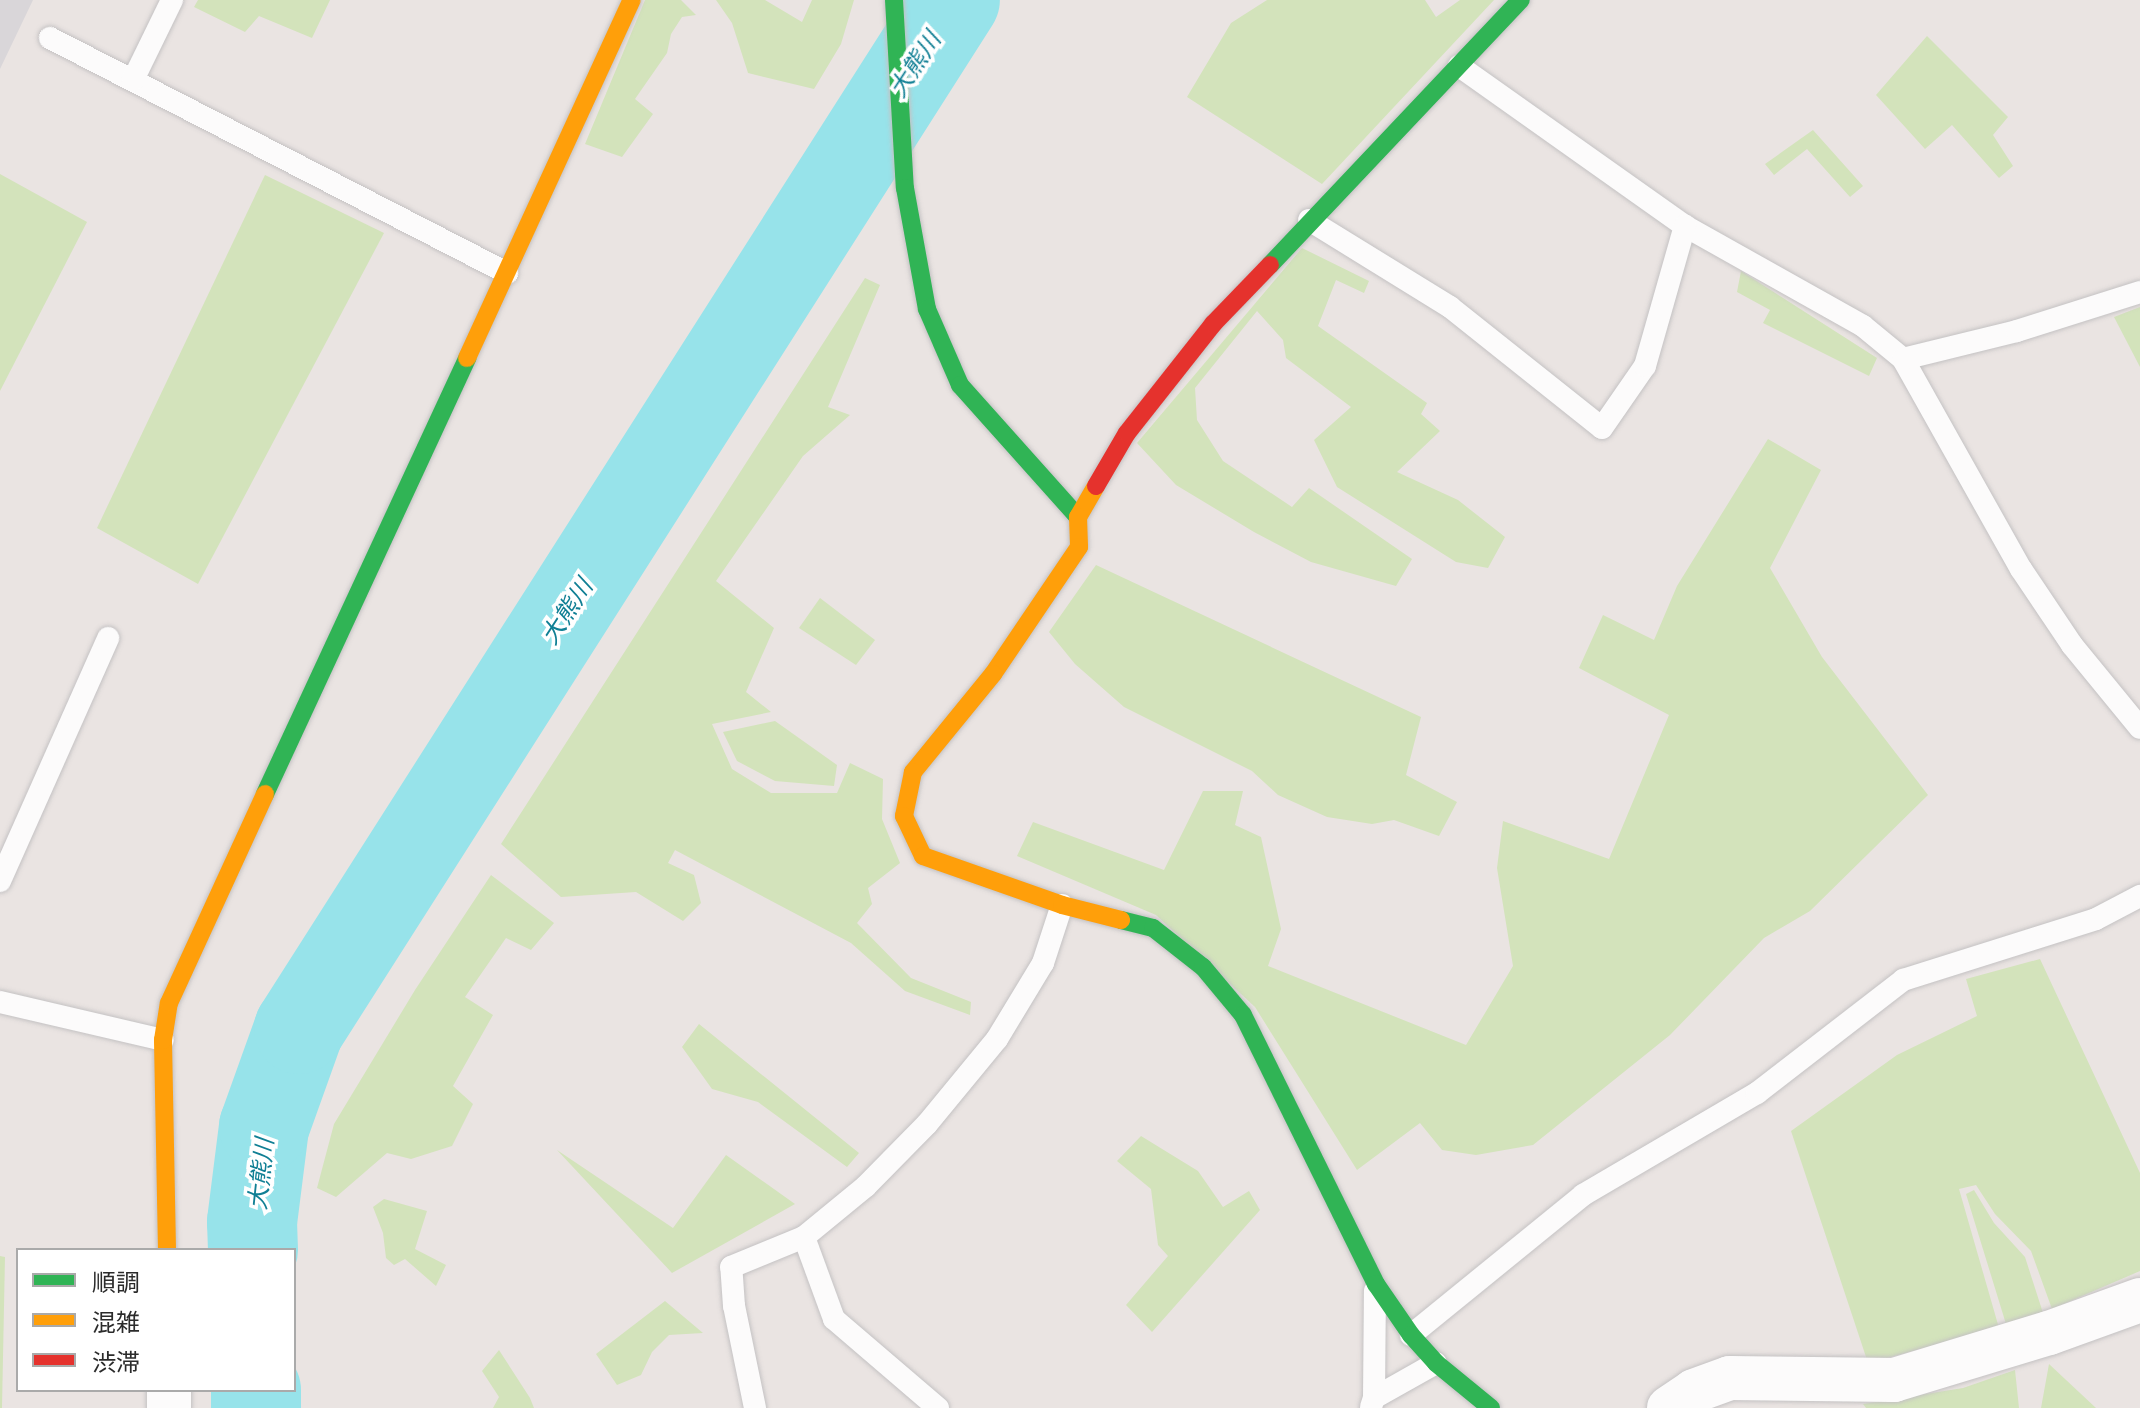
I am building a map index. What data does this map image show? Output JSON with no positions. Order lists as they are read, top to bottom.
{
  "water": ["大熊川"],
  "legend": ["順調", "混雑", "渋滞"]
}
